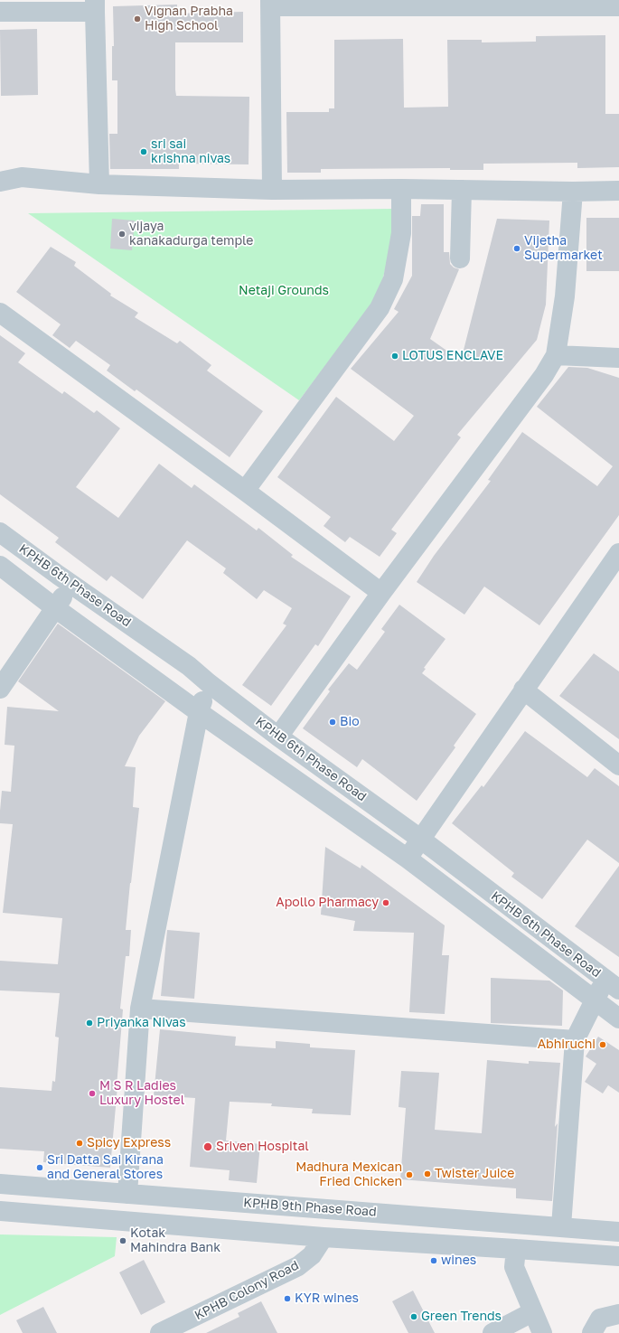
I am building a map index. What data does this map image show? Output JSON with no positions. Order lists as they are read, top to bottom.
{
  "streets": {
    "street": ["KPHB 6th Phase Road", "KPHB 9th Phase Road", "KPHB Colony Road"]
  },
  "parks": ["Netaji Grounds"],
  "places": [
    "Vignan Prabha High School",
    "sri sai krishna nivas",
    "vijaya kanakadurga temple",
    "Vijetha Supermarket",
    "LOTUS ENCLAVE",
    "Bio",
    "Apollo Pharmacy",
    "Priyanka Nivas",
    "Abhiruchi",
    "M S R Ladies Luxury Hostel",
    "Spicy Express",
    "Sriven Hospital",
    "Sri Datta Sai Kirana and General Stores",
    "Twister Juice",
    "Madhura Mexican Fried Chicken",
    "Kotak Mahindra Bank",
    "wines",
    "KYR wines",
    "Green Trends"
  ]
}
